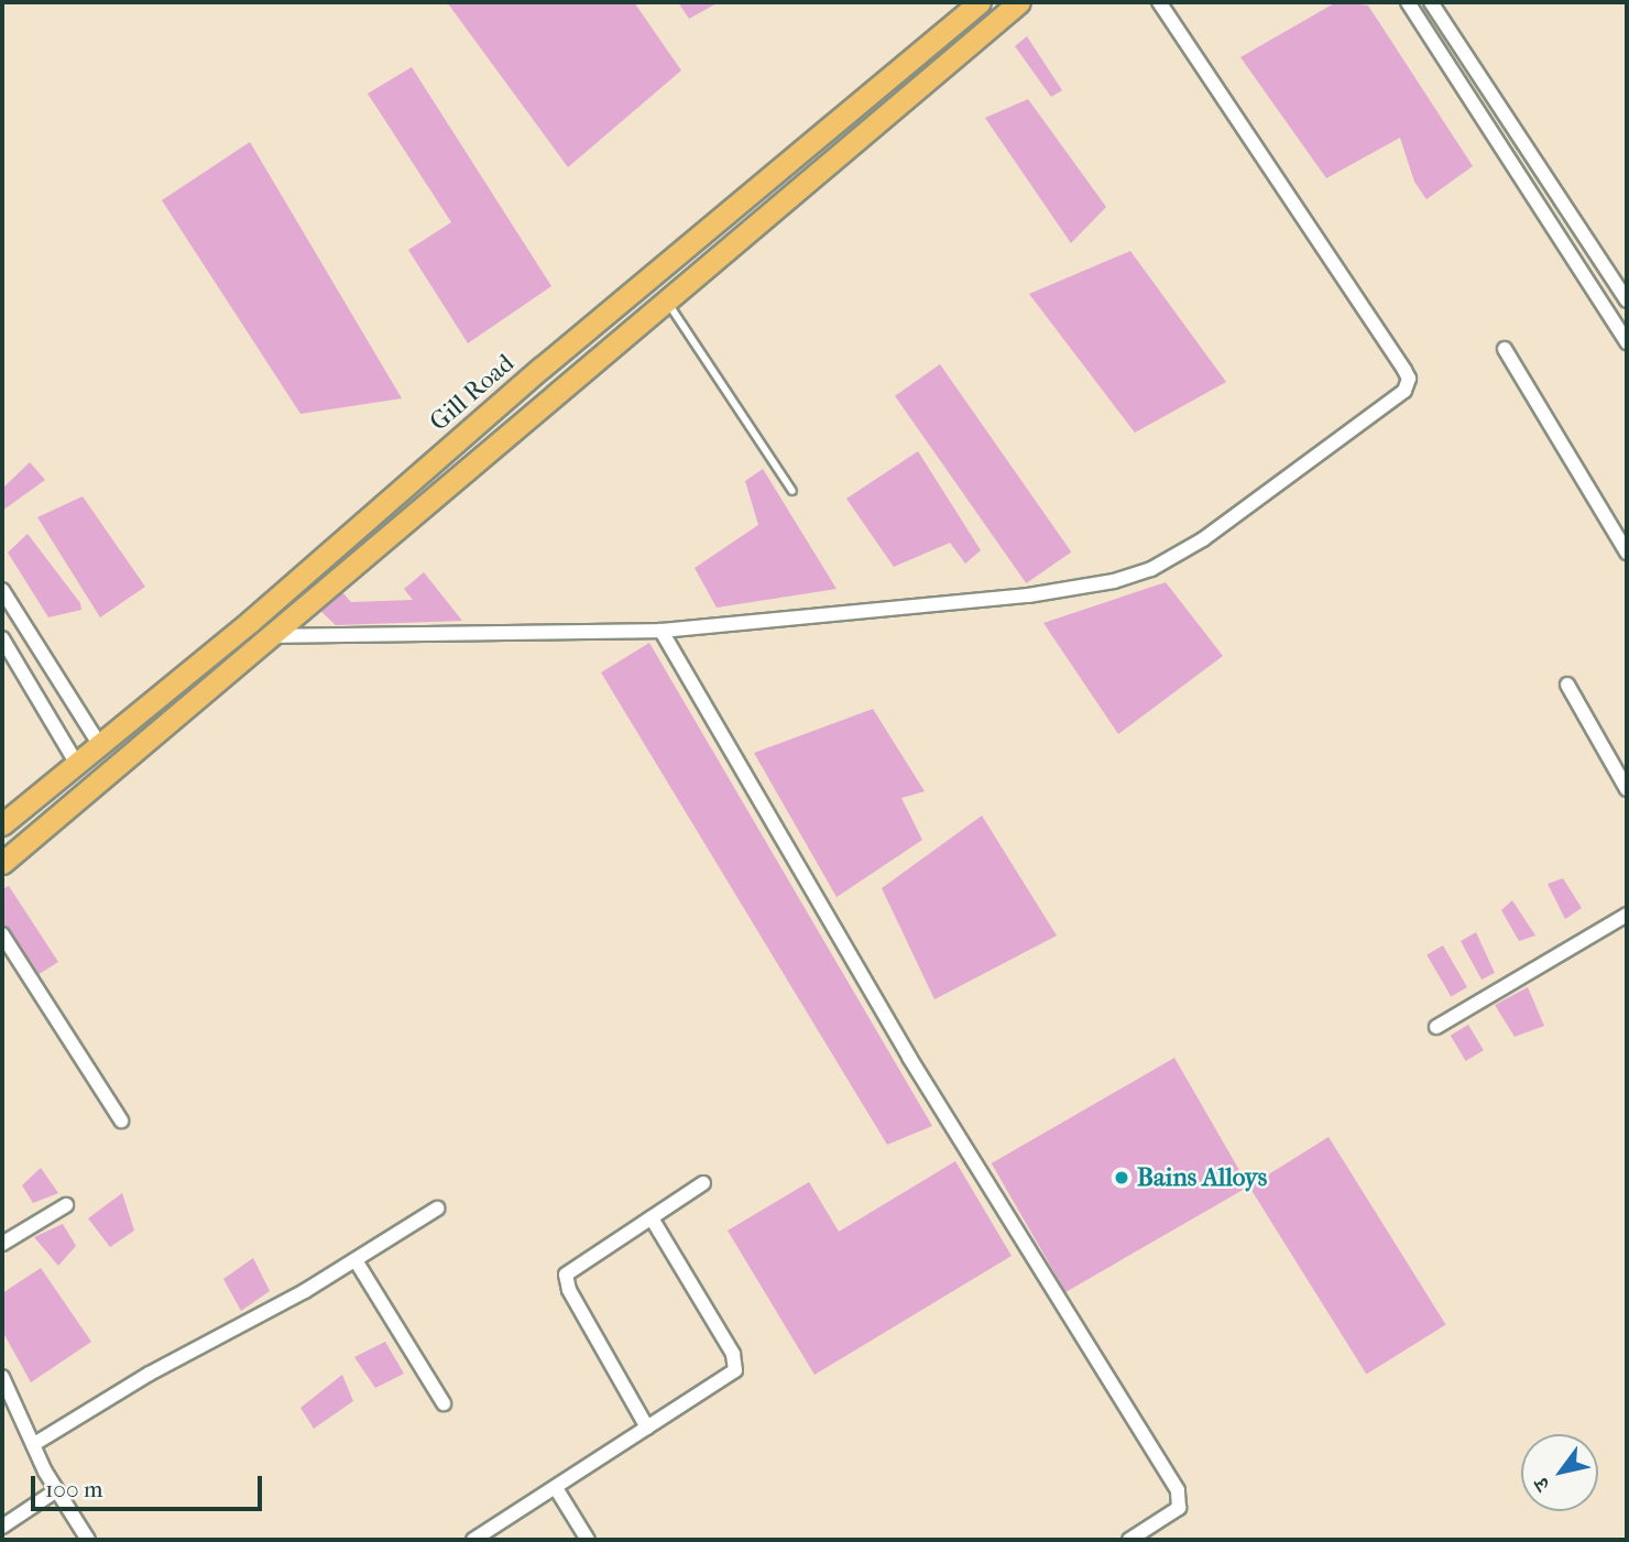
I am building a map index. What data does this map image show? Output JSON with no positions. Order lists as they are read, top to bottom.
{
  "streets": {
    "main road": ["Gill Road"]
  },
  "places": ["Bains Alloys"],
  "scale_bar": "100 m",
  "north": "bottom left"
}
